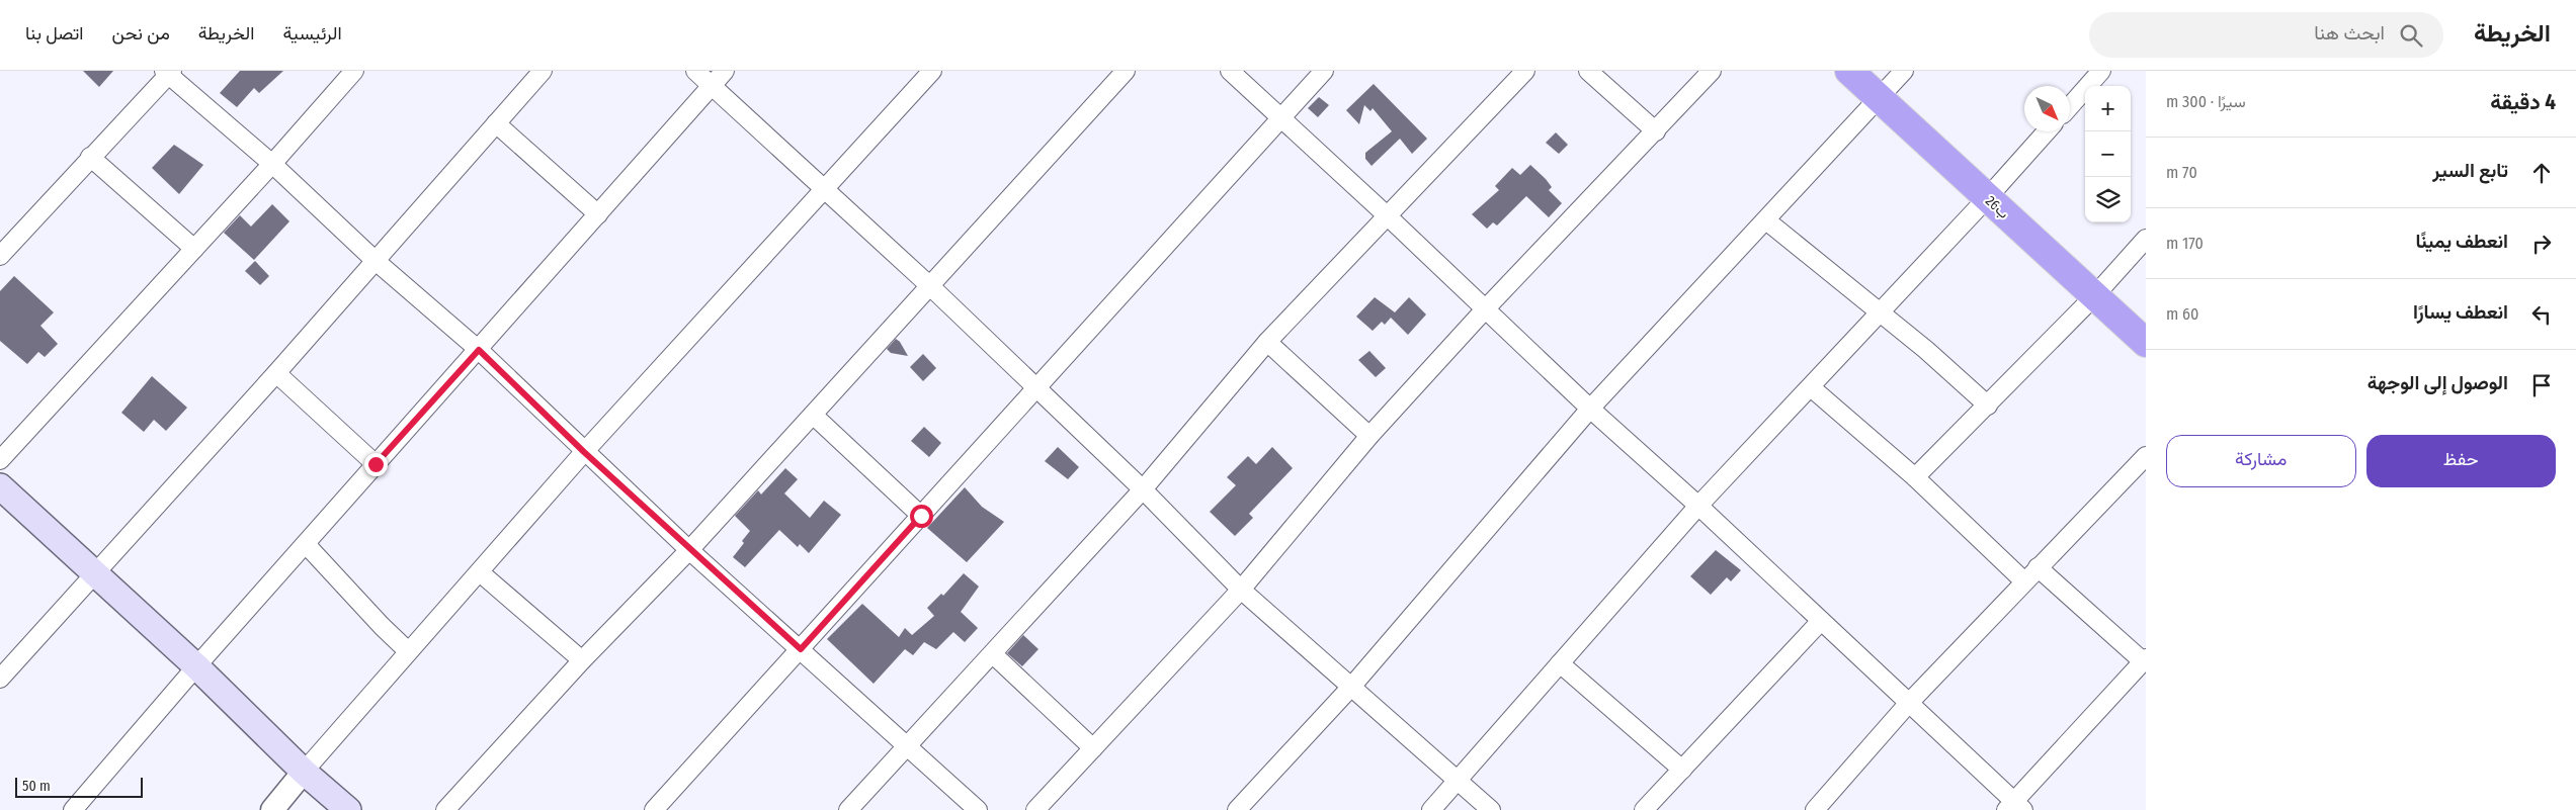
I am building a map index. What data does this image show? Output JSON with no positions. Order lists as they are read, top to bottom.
{
  "streets": {
    "highway": ["26ب"]
  },
  "scale_bar": "50 m",
  "north": "bottom right",
  "page": {
    "header": "الخريطة",
    "search": "ابحث هنا",
    "nav": [
      "الرئيسية",
      "الخريطة",
      "من نحن",
      "اتصل بنا"
    ],
    "heading": ["4 دقيقة", "سيرًا · 300 m"],
    "map_buttons": ["+", "−"],
    "list": [
      ["تابع السير", "70 m"],
      ["انعطف يمينًا", "170 m"],
      ["انعطف يسارًا", "60 m"],
      "الوصول إلى الوجهة"
    ],
    "buttons": ["حفظ", "مشاركة"],
    "scale": "50 m"
  }
}
